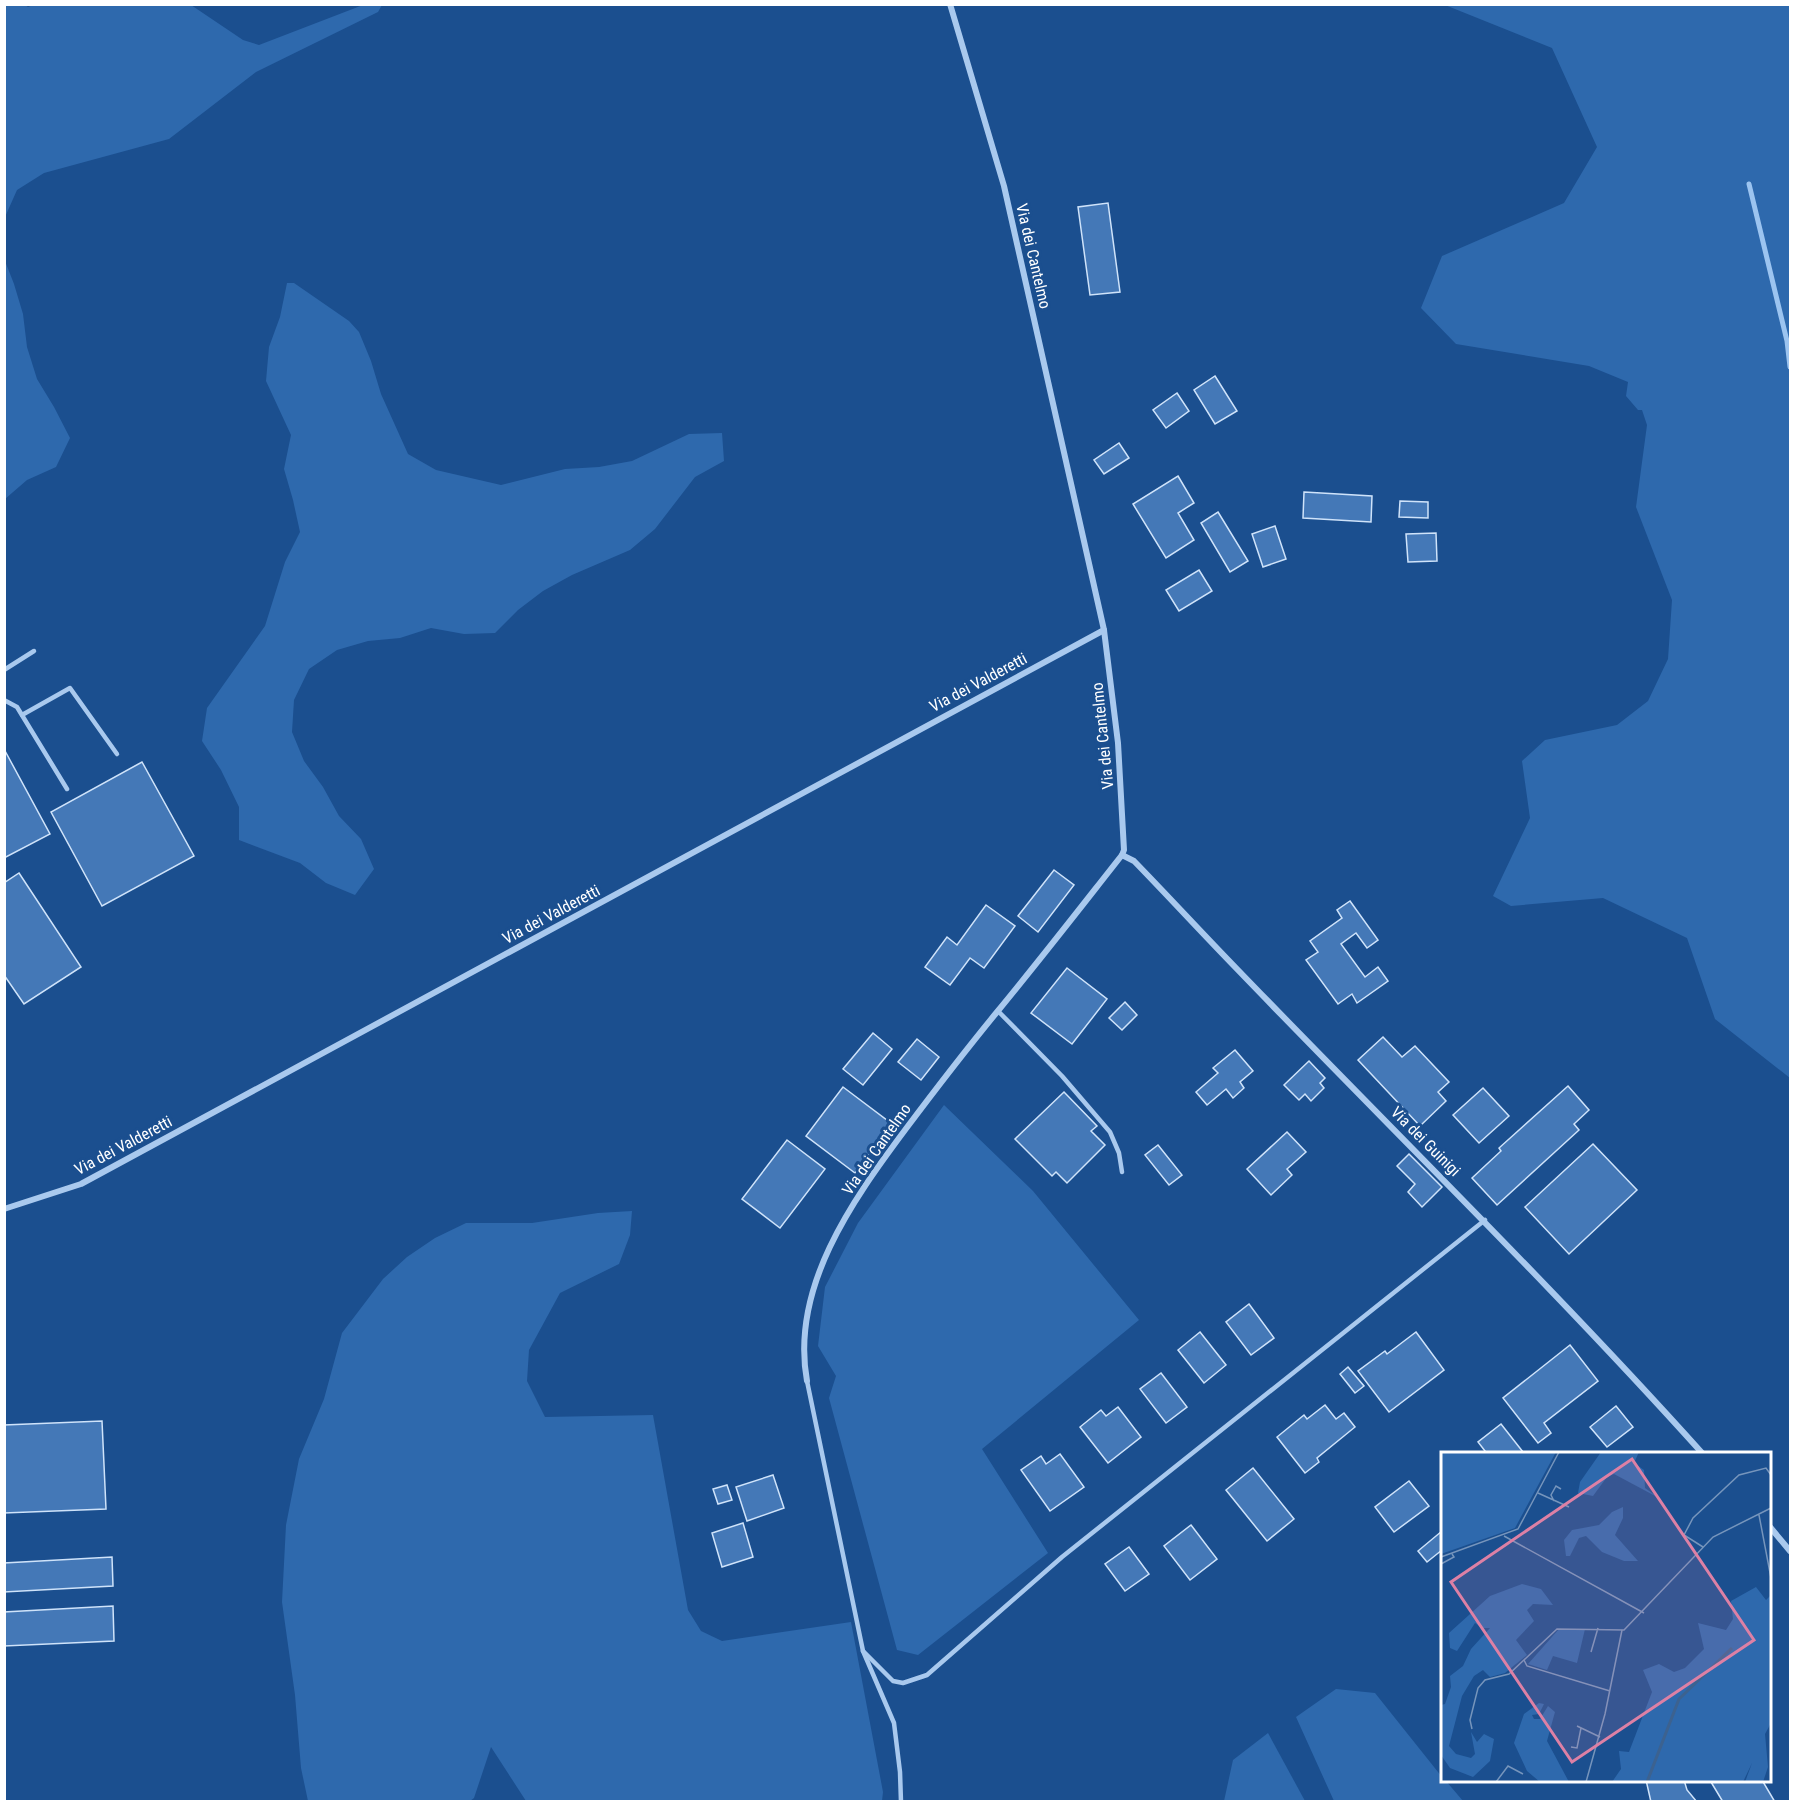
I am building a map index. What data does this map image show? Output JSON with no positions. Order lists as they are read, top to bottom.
{
  "streets": {
    "street": ["Via dei Cantelmo", "Via dei Valderetti", "Via dei Guinigi"]
  },
  "crossings": [
    ["Via dei Cantelmo", "Via dei Valderetti"],
    ["Via dei Cantelmo", "Via dei Guinigi"]
  ]
}
